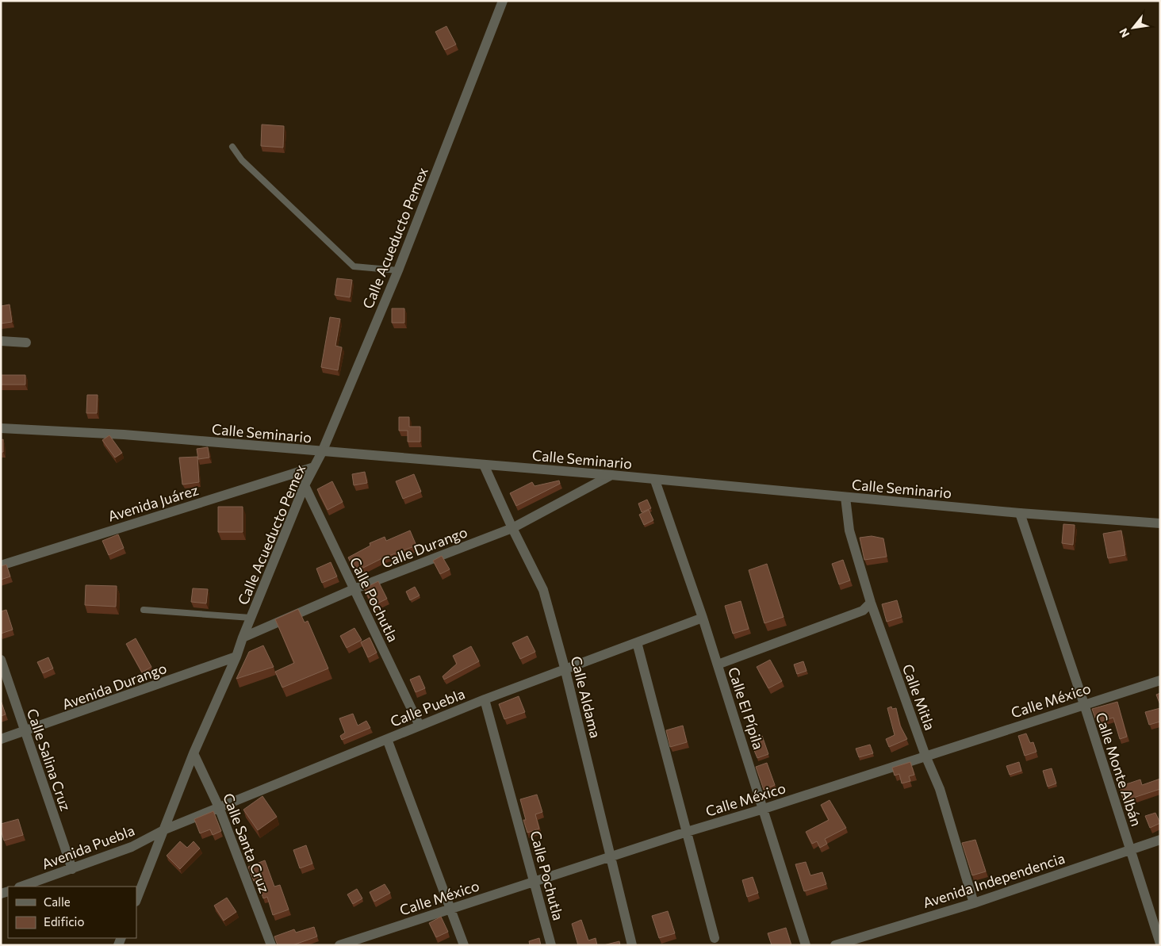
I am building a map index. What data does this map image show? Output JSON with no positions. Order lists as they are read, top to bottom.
{
  "streets": {
    "street": [
      "Calle Acueducto Pemex",
      "Calle Seminario",
      "Avenida Juárez",
      "Calle Durango",
      "Calle Pochutla",
      "Avenida Durango",
      "Calle Aldama",
      "Calle Mitla",
      "Calle México",
      "Calle Puebla",
      "Calle El Pípila",
      "Calle Salina Cruz",
      "Calle Monte Albán",
      "Calle Santa Cruz",
      "Avenida Puebla",
      "Avenida Independencia"
    ]
  },
  "crossings": [
    ["Calle Acueducto Pemex", "Calle Seminario"],
    ["Calle Acueducto Pemex", "Avenida Juárez"],
    ["Calle Acueducto Pemex", "Calle Durango"],
    ["Calle Acueducto Pemex", "Calle Pochutla"],
    ["Calle Acueducto Pemex", "Avenida Durango"],
    ["Calle Acueducto Pemex", "Calle Puebla"],
    ["Calle Acueducto Pemex", "Calle Santa Cruz"],
    ["Calle Acueducto Pemex", "Avenida Puebla"],
    ["Calle Seminario", "Calle Durango"],
    ["Calle Seminario", "Calle Aldama"],
    ["Calle Seminario", "Calle Mitla"],
    ["Calle Seminario", "Calle El Pípila"],
    ["Calle Seminario", "Calle Monte Albán"],
    ["Calle Durango", "Calle Pochutla"],
    ["Calle Durango", "Calle Aldama"],
    ["Calle Pochutla", "Calle México"],
    ["Calle Pochutla", "Calle Puebla"],
    ["Avenida Durango", "Calle Salina Cruz"],
    ["Calle Aldama", "Calle México"],
    ["Calle Aldama", "Calle Puebla"],
    ["Calle Mitla", "Calle México"],
    ["Calle Mitla", "Avenida Independencia"],
    ["Calle México", "Calle El Pípila"],
    ["Calle México", "Calle Monte Albán"],
    ["Calle Puebla", "Calle El Pípila"],
    ["Calle Puebla", "Calle Santa Cruz"],
    ["Calle Puebla", "Avenida Puebla"],
    ["Calle Salina Cruz", "Avenida Puebla"],
    ["Calle Monte Albán", "Avenida Independencia"]
  ],
  "legend": ["Calle", "Edificio"],
  "north": "bottom left"
}
